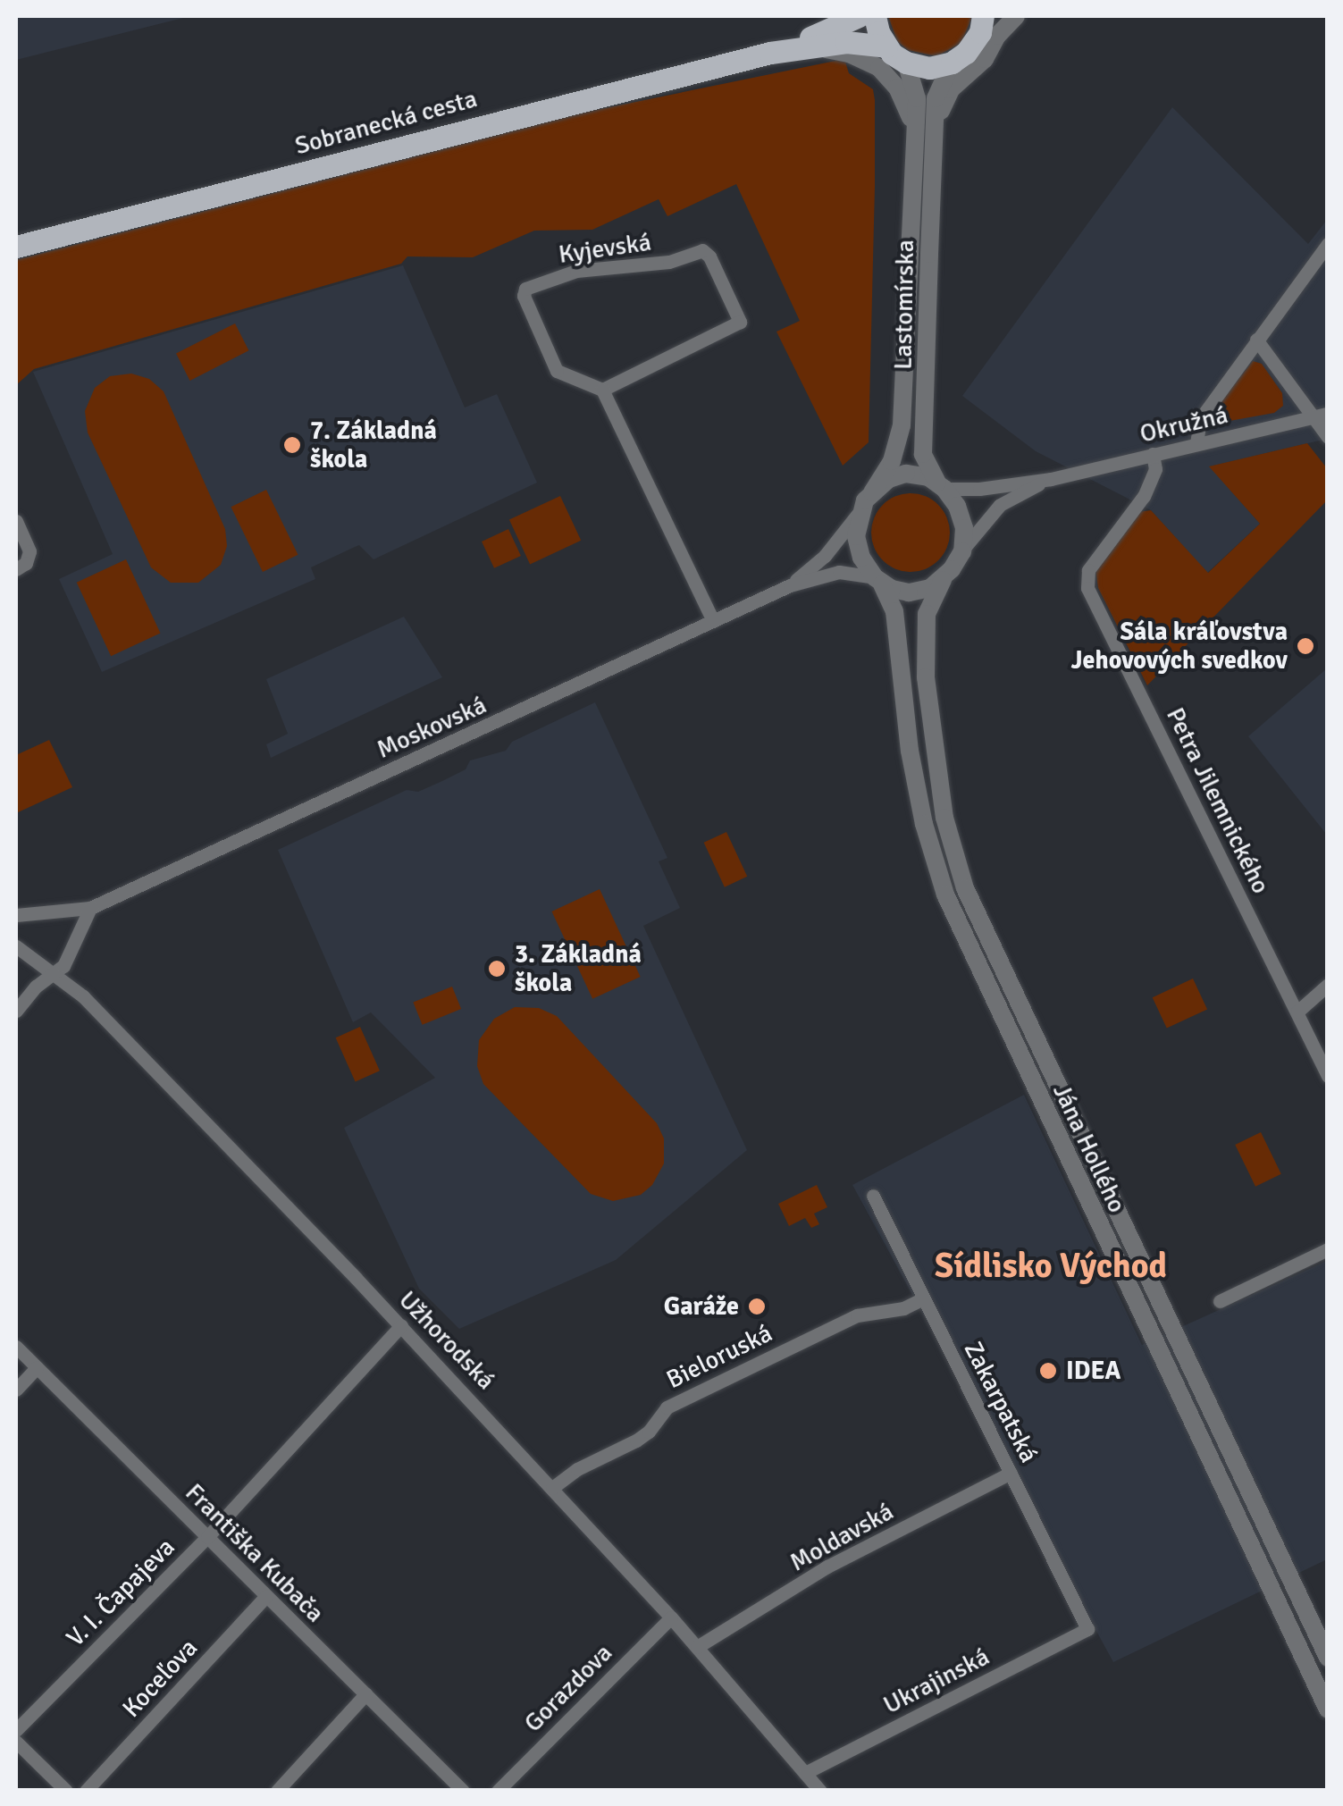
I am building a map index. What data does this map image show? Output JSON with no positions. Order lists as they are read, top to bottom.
{
  "streets": {
    "main road": ["Sobranecká cesta"],
    "street": [
      "Kyjevská",
      "Lastomírska",
      "Okružná",
      "Moskovská",
      "Petra Jilemnického",
      "Jána Hollého",
      "Užhorodská",
      "Bieloruská",
      "Zakarpatská",
      "Moldavská",
      "Františka Kubača",
      "V. I. Čapajeva",
      "Koceľova",
      "Ukrajinská",
      "Gorazdova"
    ]
  },
  "crossings": [
    ["Lastomírska", "Jána Hollého"],
    ["Okružná", "Petra Jilemnického"],
    ["Užhorodská", "Bieloruská"],
    ["Užhorodská", "Moldavská"],
    ["Užhorodská", "V. I. Čapajeva"],
    ["Užhorodská", "Ukrajinská"],
    ["Užhorodská", "Gorazdova"],
    ["Bieloruská", "Zakarpatská"],
    ["Zakarpatská", "Moldavská"],
    ["Zakarpatská", "Ukrajinská"],
    ["Františka Kubača", "V. I. Čapajeva"],
    ["Františka Kubača", "Koceľova"]
  ],
  "districts": ["Sídlisko Východ"],
  "places": [
    "7. Základná škola",
    "Sála kráľovstva Jehovových svedkov",
    "3. Základná škola",
    "Garáže",
    "IDEA"
  ]
}
